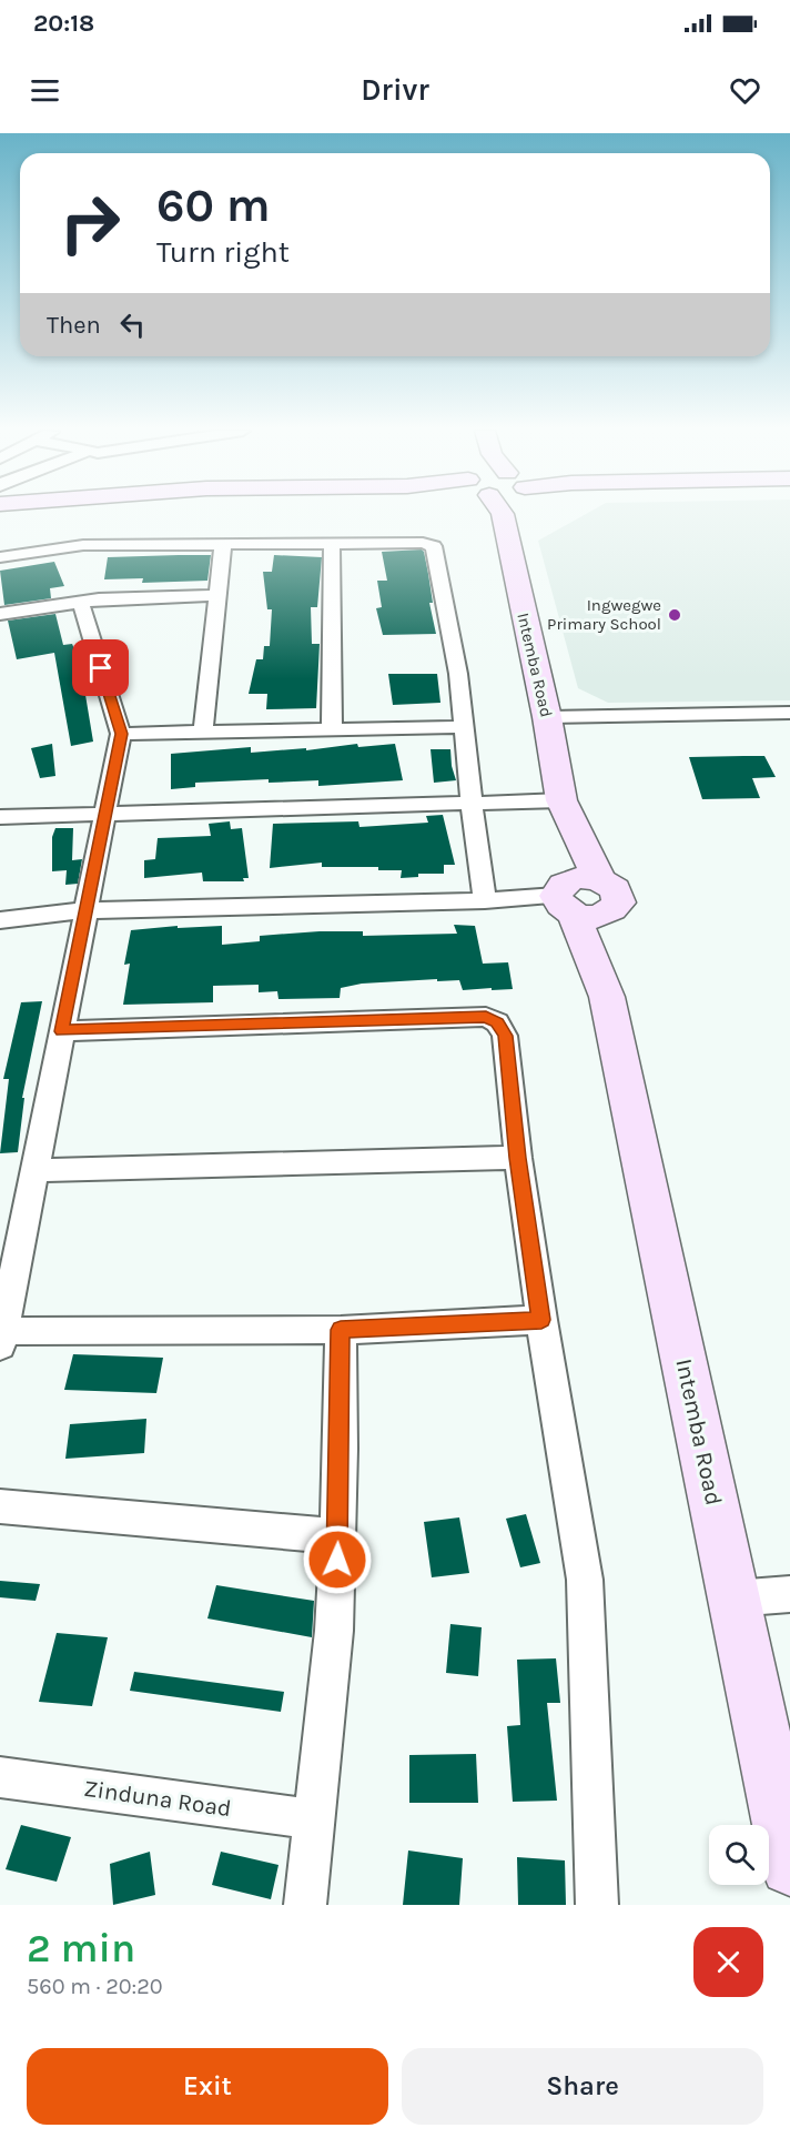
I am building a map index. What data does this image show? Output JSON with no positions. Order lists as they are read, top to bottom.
{
  "streets": {
    "street": ["Intemba Road", "Zinduna Road"]
  },
  "places": ["Ingwegwe Primary School"],
  "page": {
    "status": "20:18",
    "header": "Drivr",
    "turn": ["60 m", "Turn right"],
    "then": "Then",
    "heading": ["2 min", "560 m · 20:20"],
    "buttons": ["Exit", "Share"]
  }
}
